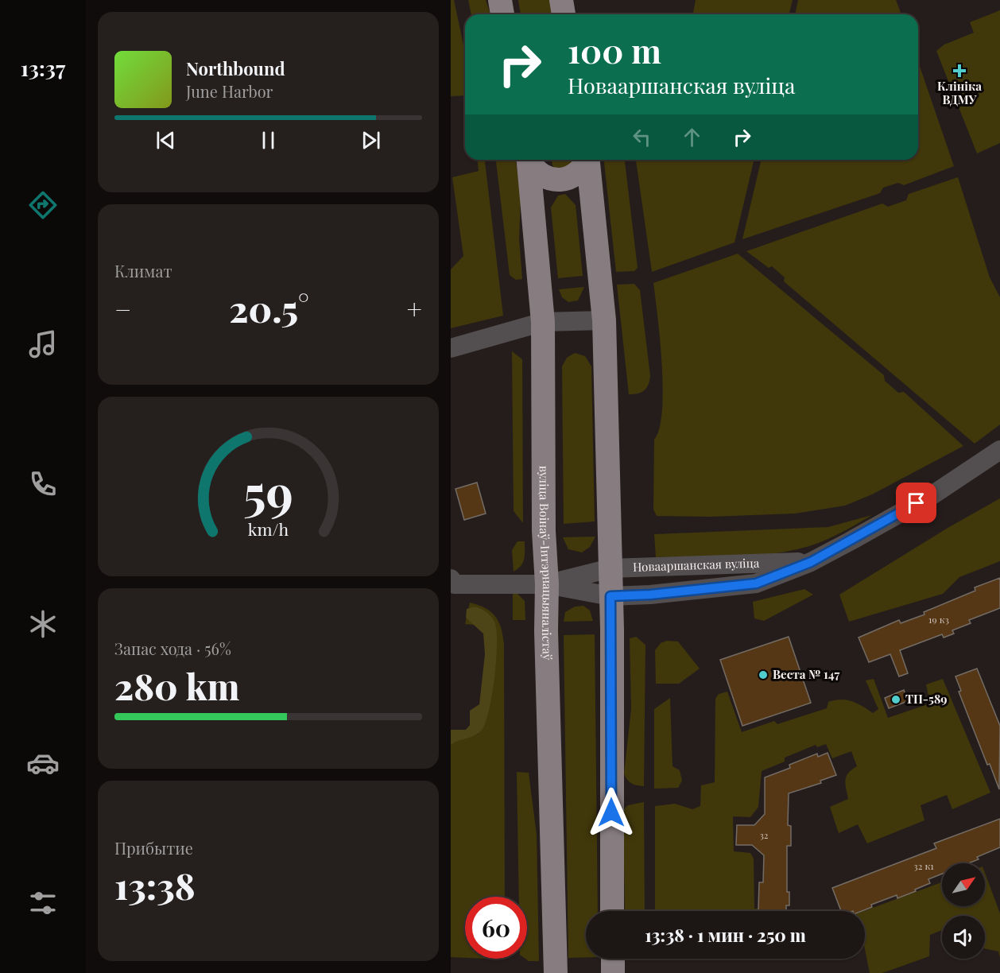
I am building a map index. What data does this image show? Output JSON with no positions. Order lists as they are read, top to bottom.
{
  "streets": {
    "main road": ["вуліца Воінаў-Інтэрнацыяналістаў"],
    "street": ["Новааршанская вуліца"]
  },
  "crossings": [
    ["вуліца Воінаў-Інтэрнацыяналістаў", "Новааршанская вуліца"]
  ],
  "places": {
    "health": ["Клініка ВДМУ"],
    "other": ["Веста № 147", "ТП-589"]
  },
  "house_numbers": ["19 к3", "32", "32 к1"],
  "north": "top right",
  "page": {
    "tabs": "13:37",
    "turn": ["100 m", "Новааршанская вуліца"],
    "song": ["Northbound", "June Harbor"],
    "tile": [
      "Климат",
      ["Запас хода · 56%", "280 km"],
      ["Прибытие", "13:38"]
    ],
    "heat": ["−", "20.5°", "+"],
    "limit": "60",
    "trip": "13:38 · 1 мин · 250 m",
    "gauge": ["59", "km/h"]
  }
}
